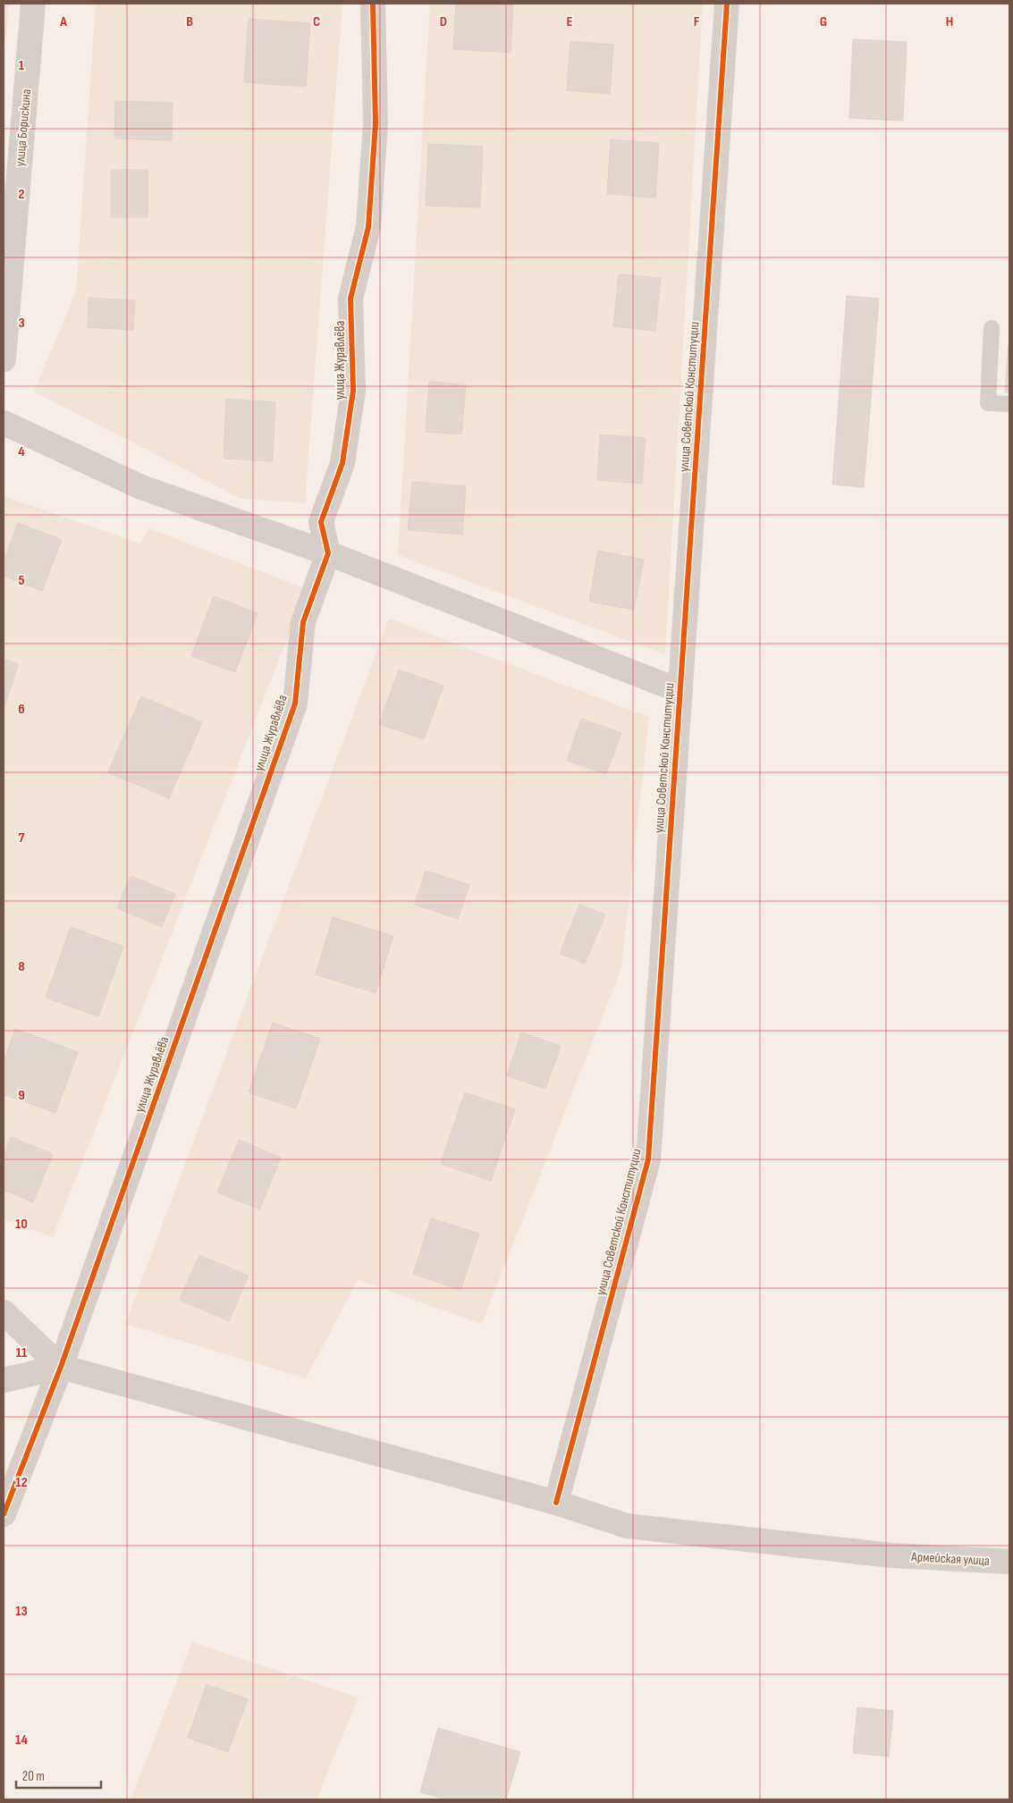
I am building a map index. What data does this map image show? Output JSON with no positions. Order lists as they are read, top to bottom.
{
  "streets": {
    "street": [
      "улица Борискина",
      "улица Журавлёва",
      "улица Советской Конституции",
      "Армейская улица"
    ]
  },
  "crossings": [
    ["улица Журавлёва", "Армейская улица"],
    ["улица Советской Конституции", "Армейская улица"]
  ],
  "scale_bar": "20 m",
  "grid": {
    "columns": [
      "A",
      "B",
      "C",
      "D",
      "E",
      "F",
      "G",
      "H"
    ],
    "rows": [
      "1",
      "2",
      "3",
      "4",
      "5",
      "6",
      "7",
      "8",
      "9",
      "10",
      "11",
      "12",
      "13",
      "14"
    ]
  }
}
